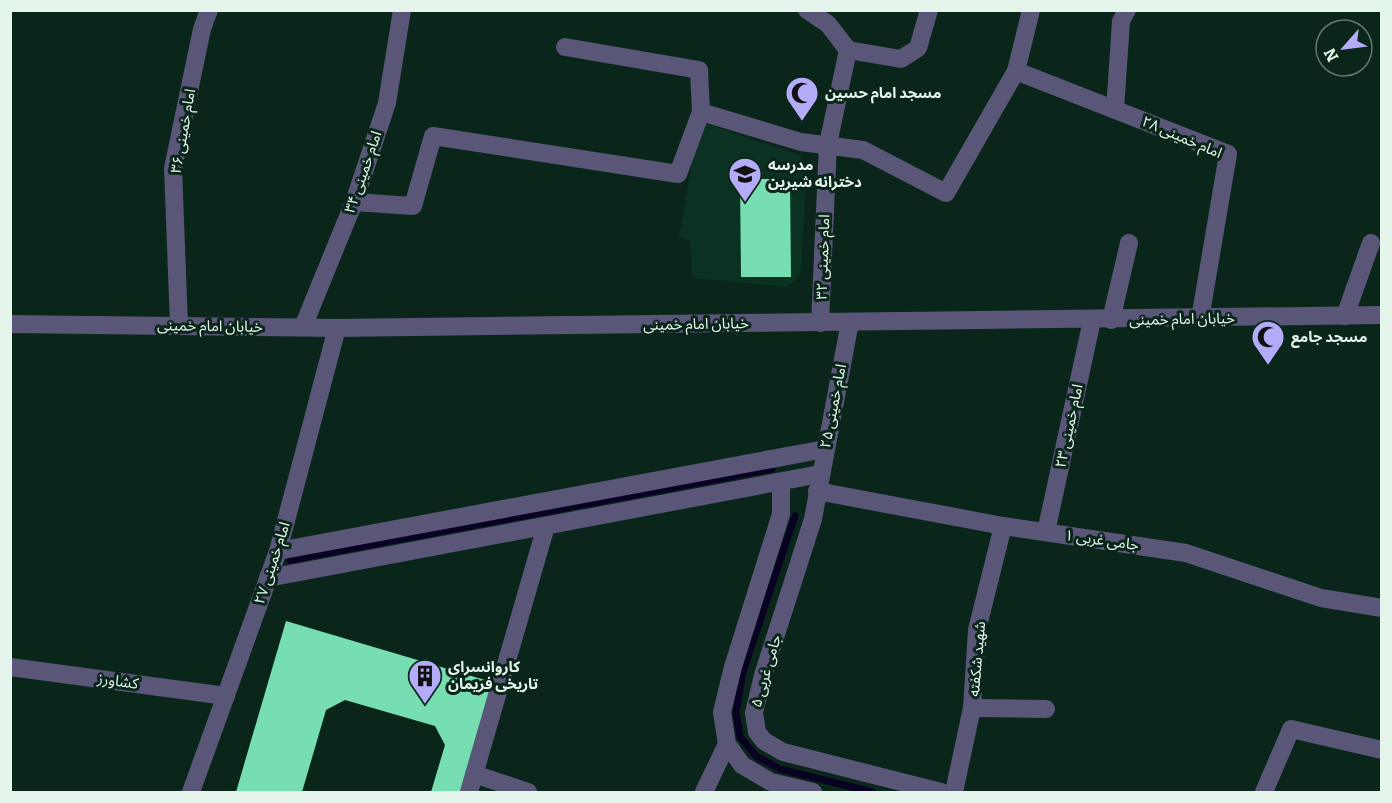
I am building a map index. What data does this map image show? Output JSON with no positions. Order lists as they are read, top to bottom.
{
  "streets": {
    "street": [
      "امام خمینی ۳۶",
      "امام خمینی ۲۸",
      "امام خمینی ۳۴",
      "امام خمینی ۳۲",
      "خیابان امام خمینی",
      "امام خمینی ۲۵",
      "امام خمینی ۲۳",
      "جامی غربی ۱",
      "امام خمینی ۲۷",
      "شهید شکفته",
      "جامی غربی ۵",
      "کشاورز"
    ]
  },
  "crossings": [
    ["امام خمینی ۳۶", "خیابان امام خمینی"],
    ["امام خمینی ۲۸", "خیابان امام خمینی"],
    ["امام خمینی ۳۴", "خیابان امام خمینی"],
    ["امام خمینی ۳۲", "خیابان امام خمینی"],
    ["خیابان امام خمینی", "امام خمینی ۲۵"],
    ["خیابان امام خمینی", "امام خمینی ۲۳"],
    ["خیابان امام خمینی", "امام خمینی ۲۷"],
    ["امام خمینی ۲۵", "جامی غربی ۱"],
    ["امام خمینی ۲۵", "جامی غربی ۵"],
    ["امام خمینی ۲۳", "جامی غربی ۱"],
    ["جامی غربی ۱", "شهید شکفته"],
    ["جامی غربی ۱", "جامی غربی ۵"],
    ["امام خمینی ۲۷", "کشاورز"]
  ],
  "places": {
    "mosque": ["مسجد امام حسین", "مسجد جامع"],
    "school or university": ["مدرسه دخترانه شیرین"],
    "building": ["کاروانسرای تاریخی فریمان"]
  },
  "north": "bottom left"
}
